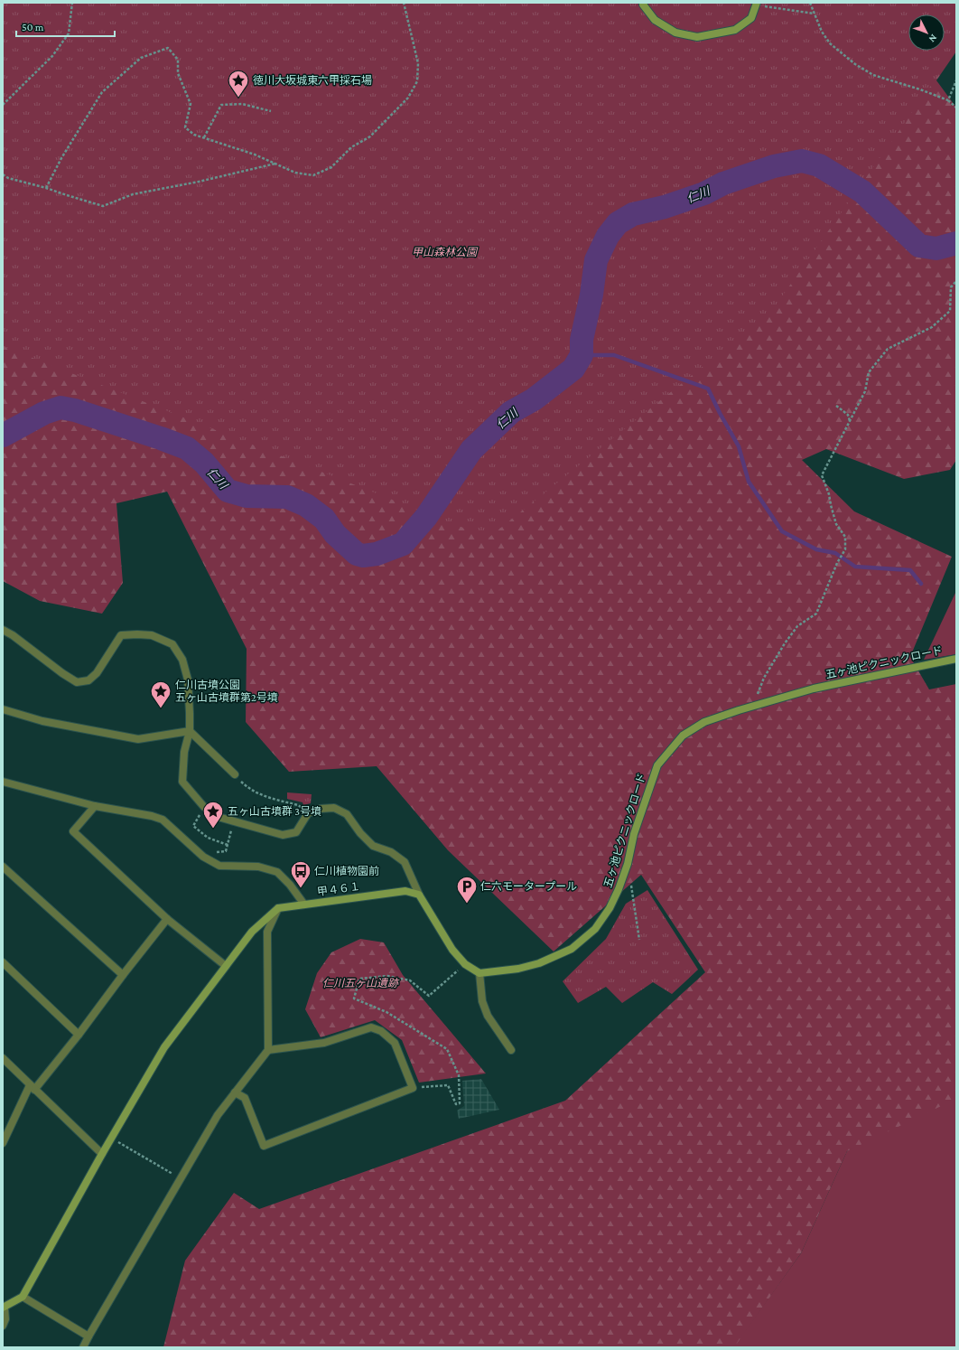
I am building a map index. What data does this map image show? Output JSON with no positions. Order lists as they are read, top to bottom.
{
  "streets": {
    "street": ["五ヶ池ピクニックロード", "甲４６１"]
  },
  "water": ["仁川"],
  "parks": ["甲山森林公園", "仁川五ヶ山遺跡"],
  "places": {
    "place": ["徳川大坂城東六甲採石場", "仁川古墳公園 五ヶ山古墳群第2号墳", "五ヶ山古墳群 3号墳"],
    "bus stop": ["仁川植物園前"],
    "parking": ["仁六モータープール"]
  },
  "scale_bar": "50 m",
  "north": "bottom right"
}
